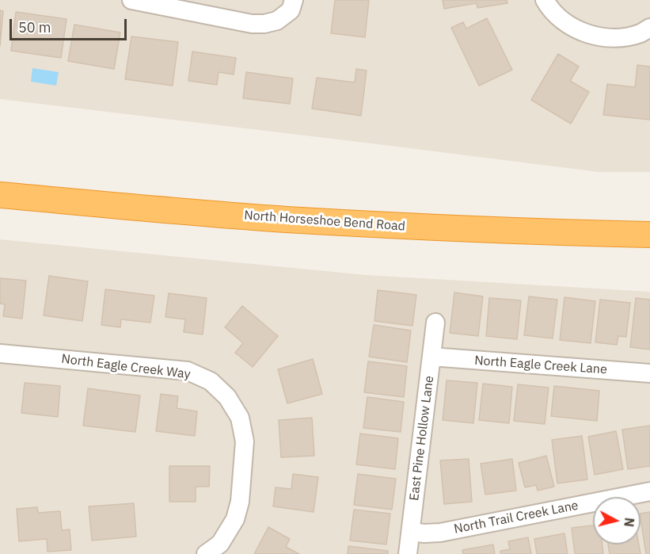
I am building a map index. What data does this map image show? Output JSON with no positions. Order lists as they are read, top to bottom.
{
  "streets": {
    "highway": ["North Horseshoe Bend Road"],
    "street": [
      "North Eagle Creek Lane",
      "North Eagle Creek Way",
      "East Pine Hollow Lane",
      "North Trail Creek Lane"
    ]
  },
  "crossings": [
    ["North Eagle Creek Lane", "East Pine Hollow Lane"],
    ["East Pine Hollow Lane", "North Trail Creek Lane"]
  ],
  "scale_bar": "50 m",
  "north": "right"
}
